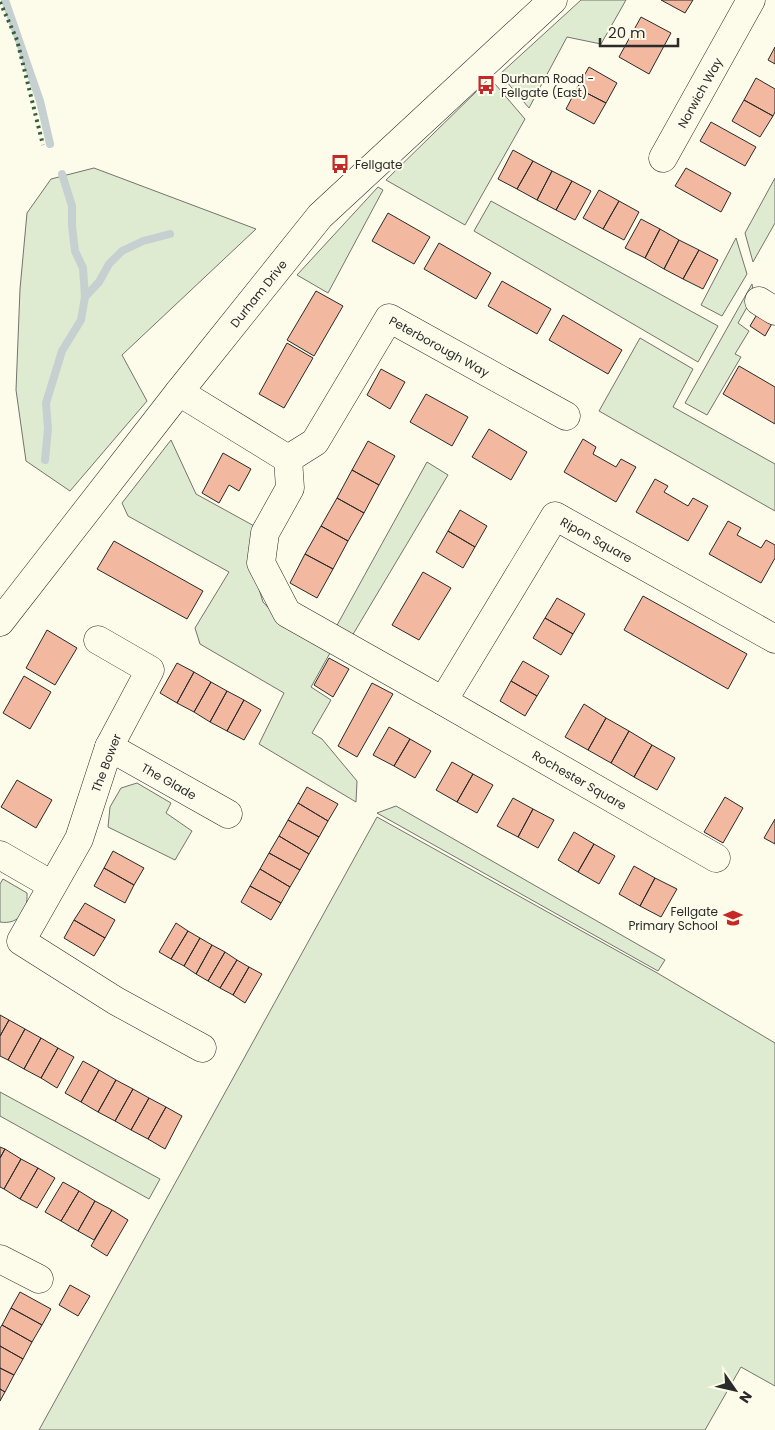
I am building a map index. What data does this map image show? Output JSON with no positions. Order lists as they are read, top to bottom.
{
  "streets": {
    "street": [
      "Norwich Way",
      "Durham Drive",
      "Peterborough Way",
      "Ripon Square",
      "The Bower",
      "The Glade",
      "Rochester Square"
    ]
  },
  "crossings": [
    ["Ripon Square", "Rochester Square"],
    ["The Bower", "The Glade"]
  ],
  "places": {
    "bus stop": ["Durham Road - Fellgate (East)", "Fellgate"],
    "school or university": ["Fellgate Primary School"]
  },
  "scale_bar": "20 m",
  "north": "bottom right"
}
